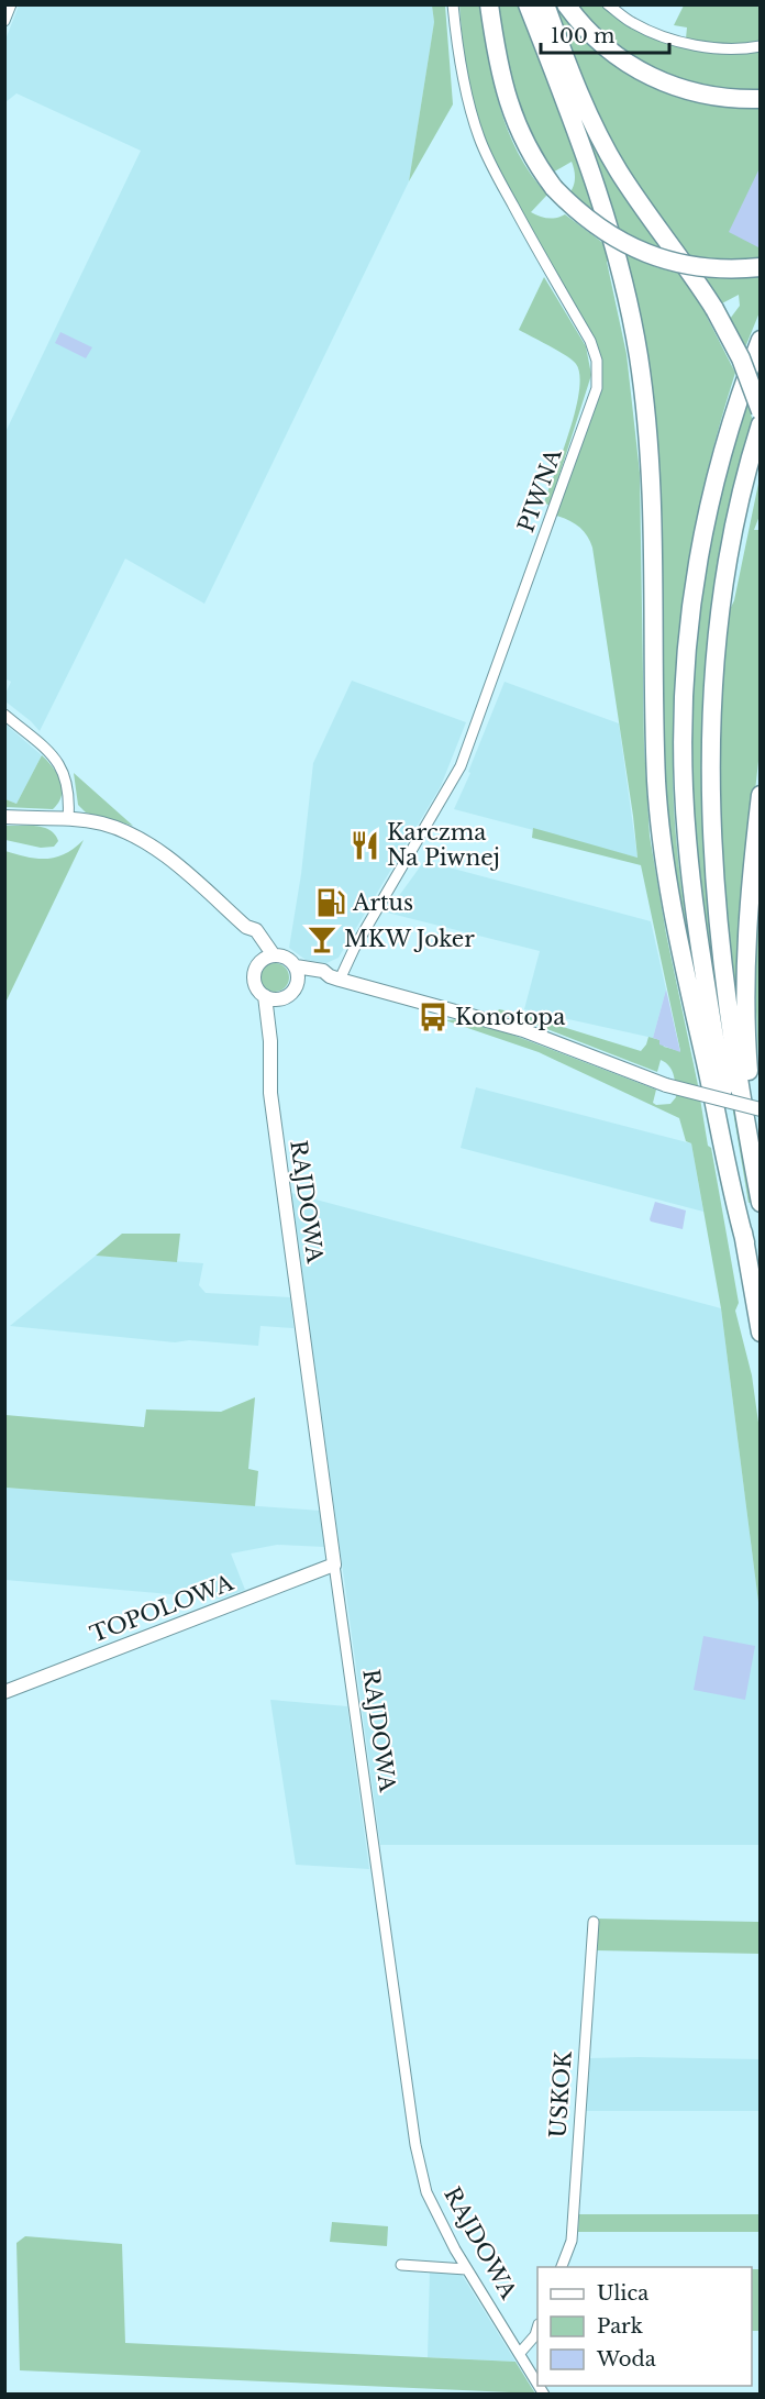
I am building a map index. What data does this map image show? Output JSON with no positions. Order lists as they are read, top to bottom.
{
  "streets": {
    "street": [
      "PIWNA",
      "RAJDOWA",
      "TOPOLOWA",
      "USKOK"
    ]
  },
  "crossings": [
    ["RAJDOWA", "TOPOLOWA"]
  ],
  "places": {
    "restaurant": ["Karczma Na Piwnej"],
    "fuel station": ["Artus"],
    "bar": ["MKW Joker"],
    "bus stop": ["Konotopa"]
  },
  "legend": ["Ulica", "Park", "Woda"],
  "scale_bar": "100 m"
}
